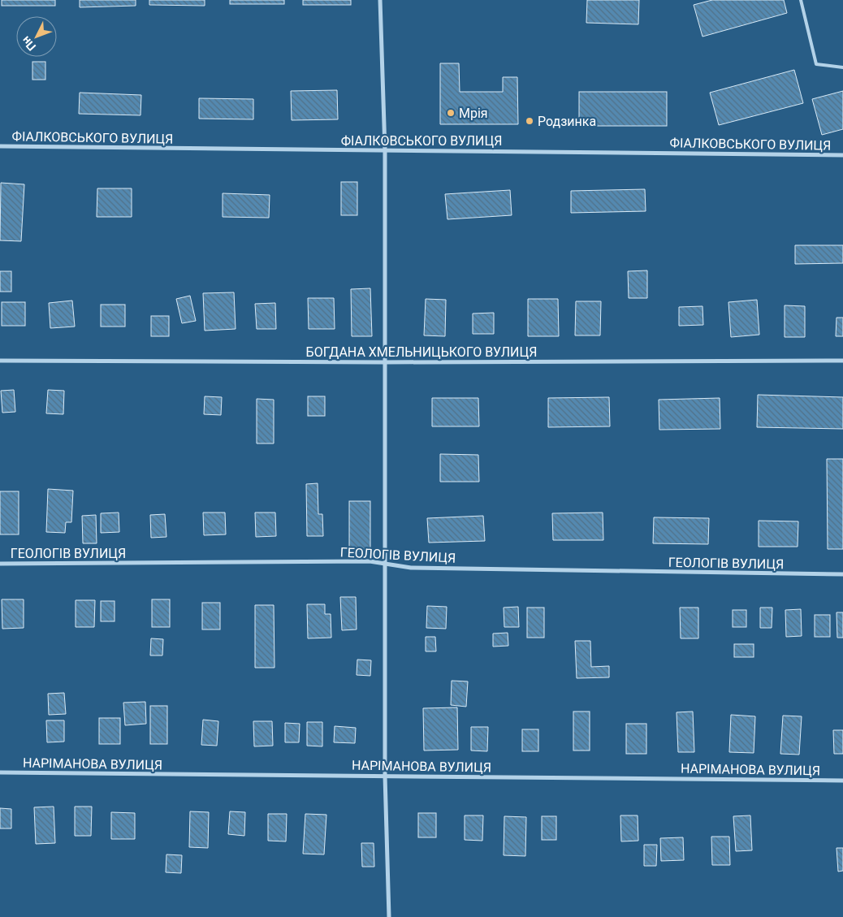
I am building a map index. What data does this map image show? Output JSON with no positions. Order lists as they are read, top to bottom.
{
  "streets": {
    "street": [
      "ФІАЛКОВСЬКОГО ВУЛИЦЯ",
      "БОГДАНА ХМЕЛЬНИЦЬКОГО ВУЛИЦЯ",
      "ГЕОЛОГІВ ВУЛИЦЯ",
      "НАРІМАНОВА ВУЛИЦЯ"
    ]
  },
  "places": ["Мрія", "Родзинка"],
  "north": "bottom left"
}
